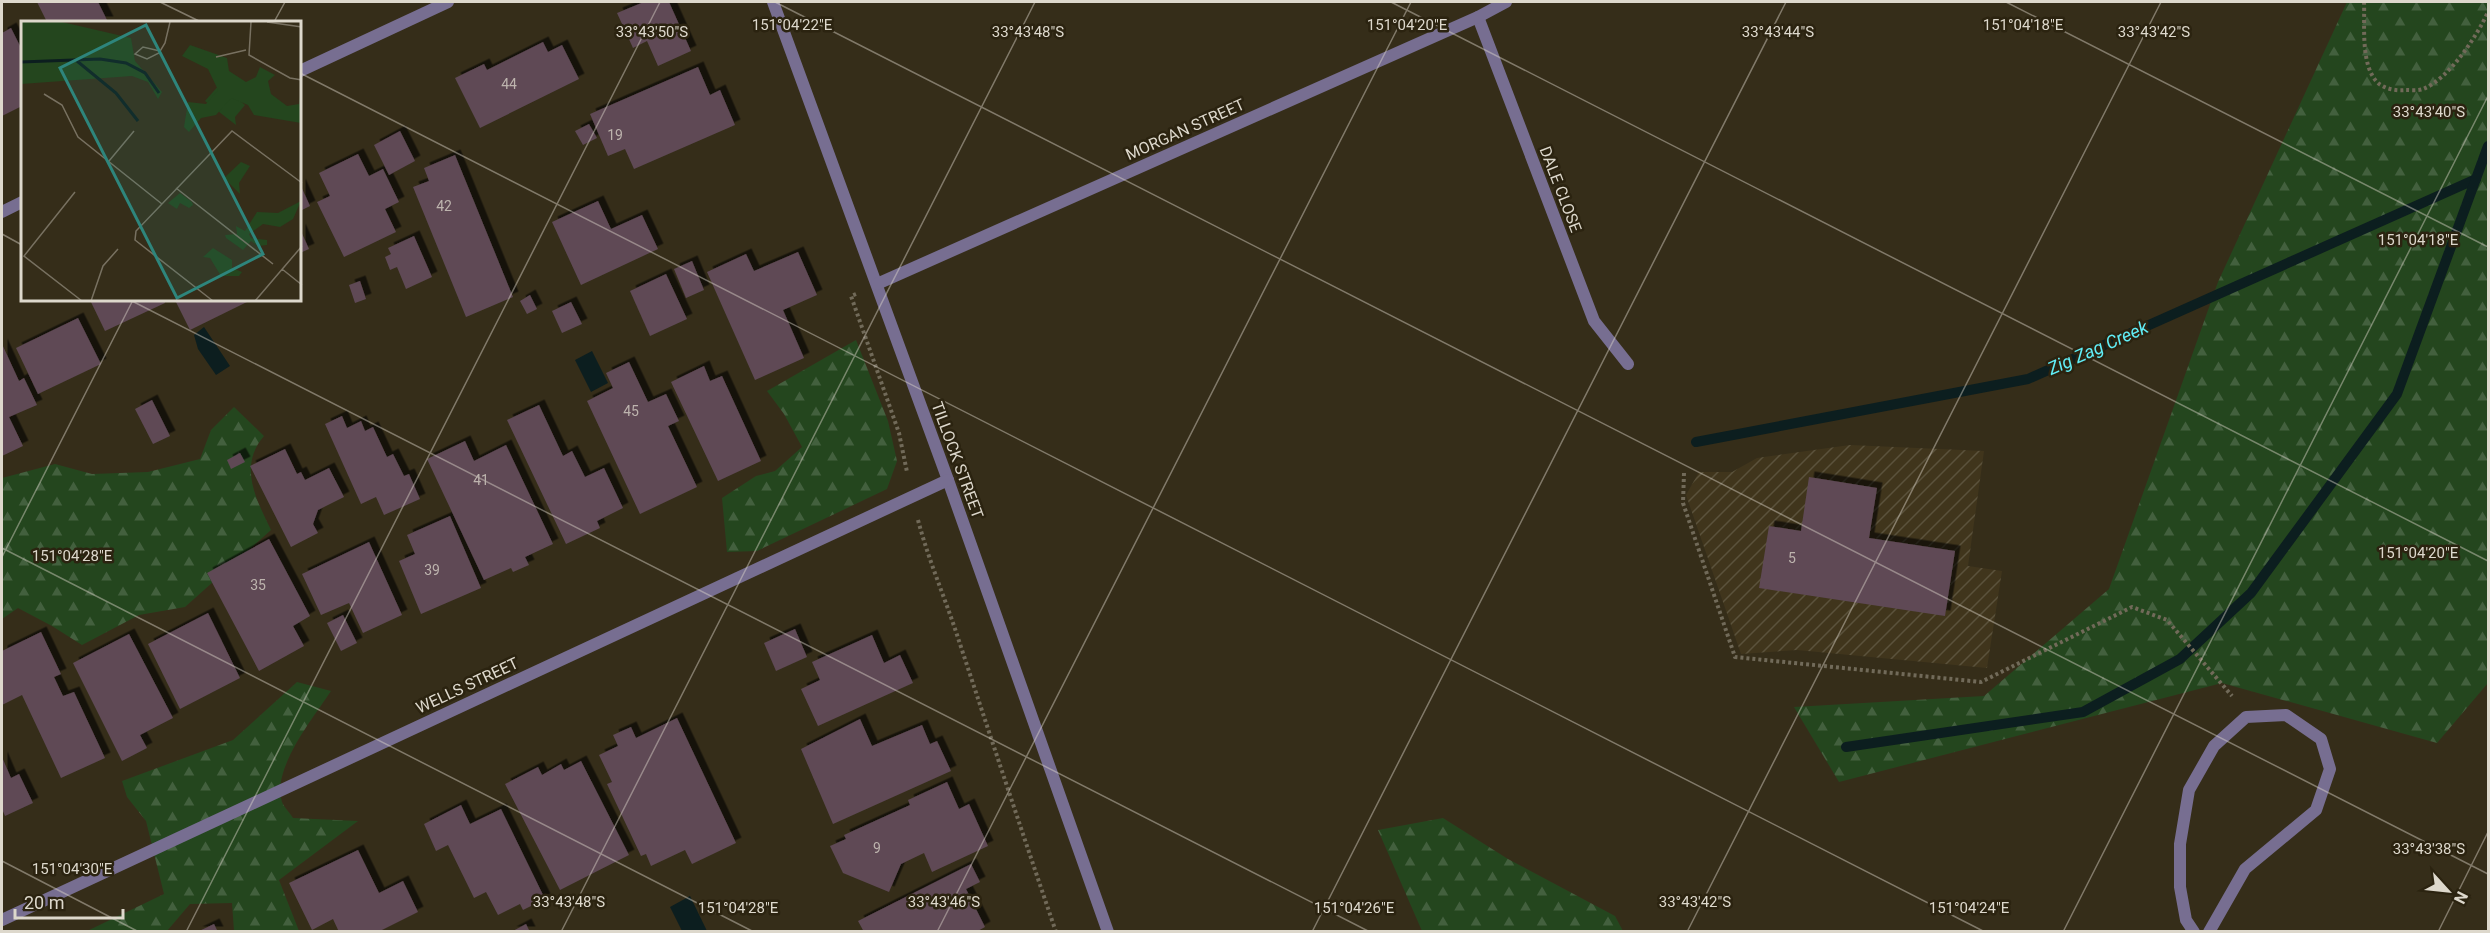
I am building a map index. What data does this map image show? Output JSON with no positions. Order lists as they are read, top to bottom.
{
  "streets": {
    "street": [
      "MORGAN STREET",
      "DALE CLOSE",
      "TILLOCK STREET",
      "WELLS STREET"
    ]
  },
  "crossings": [
    ["MORGAN STREET", "DALE CLOSE"],
    ["MORGAN STREET", "TILLOCK STREET"],
    ["TILLOCK STREET", "WELLS STREET"]
  ],
  "water": ["Zig Zag Creek"],
  "house_numbers": [
    "44",
    "19",
    "42",
    "45",
    "41",
    "5",
    "39",
    "35",
    "9"
  ],
  "scale_bar": "20 m",
  "north": "bottom right",
  "coordinates": [
    "151°04'22\"E",
    "151°04'20\"E",
    "151°04'18\"E",
    "33°43'50\"S",
    "33°43'48\"S",
    "33°43'44\"S",
    "33°43'42\"S",
    "33°43'40\"S",
    "151°04'28\"E",
    "33°43'38\"S",
    "151°04'30\"E",
    "33°43'46\"S",
    "151°04'26\"E",
    "151°04'24\"E"
  ]
}
